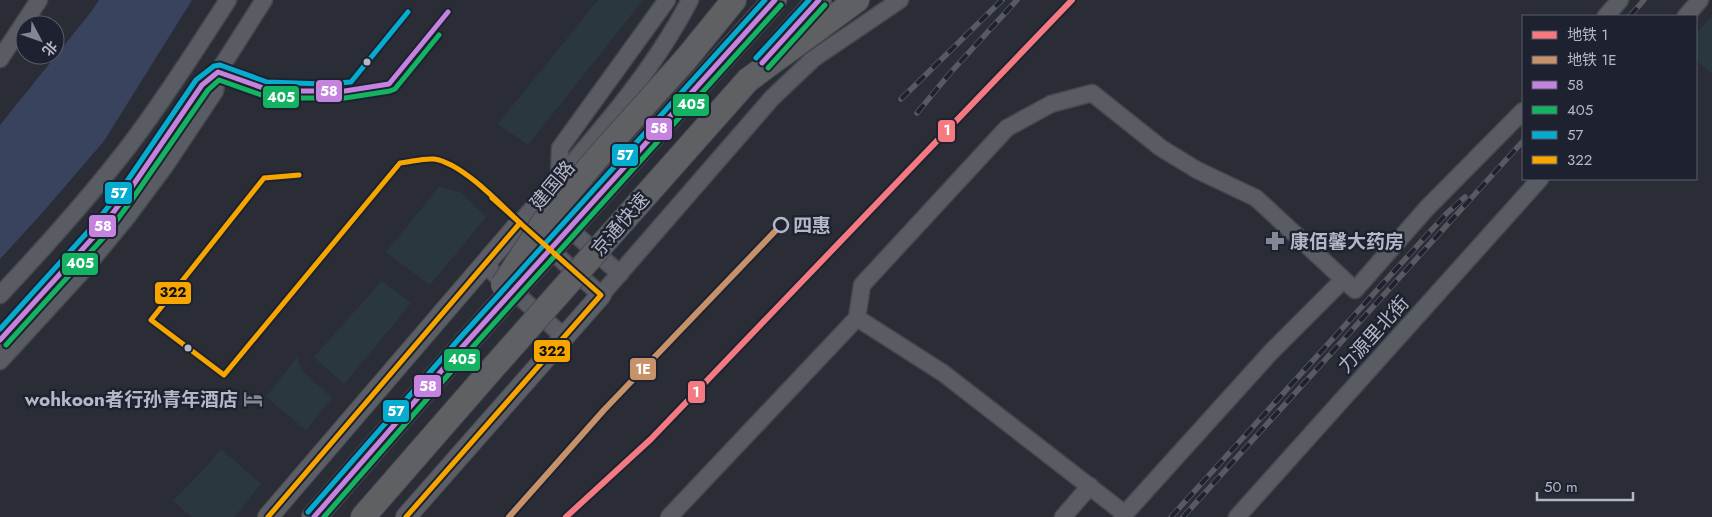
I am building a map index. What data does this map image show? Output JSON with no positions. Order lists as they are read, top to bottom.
{
  "streets": {
    "highway": ["京通快速"],
    "main road": ["建国路"],
    "street": ["力源里北街"]
  },
  "places": {
    "other": ["四惠"],
    "pharmacy": ["康佰馨大药房"],
    "hotel": ["wohkoon者行孙青年酒店"]
  },
  "lines": [
    "metro line 1",
    "transit line 58",
    "transit line 57",
    "transit line 405",
    "transit line 322",
    "metro line 1E"
  ],
  "legend": [
    "地铁 1",
    "地铁 1E",
    "58",
    "405",
    "57",
    "322"
  ],
  "scale_bar": "50 m",
  "north": "bottom right"
}
